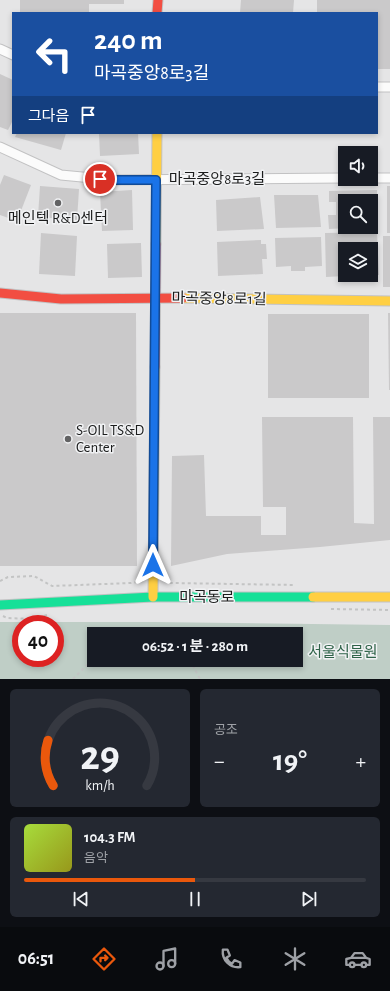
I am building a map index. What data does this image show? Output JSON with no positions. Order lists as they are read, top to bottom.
{
  "streets": {
    "street": ["마곡중앙8로3길", "마곡중앙8로1길", "마곡동로"]
  },
  "parks": ["서울식물원"],
  "places": ["메인텍 R&D센터", "S-OIL TS&D Center"],
  "page": {
    "turn": ["240 m", "마곡중앙8로3길"],
    "then": "그다음",
    "limit": "40",
    "trip": "06:52 · 1 분 · 280 m",
    "tile": "공조",
    "heat": ["−", "19°", "+"],
    "song": ["104.3 FM", "음악"],
    "tabs": "06:51",
    "gauge": ["29", "km/h"]
  }
}
